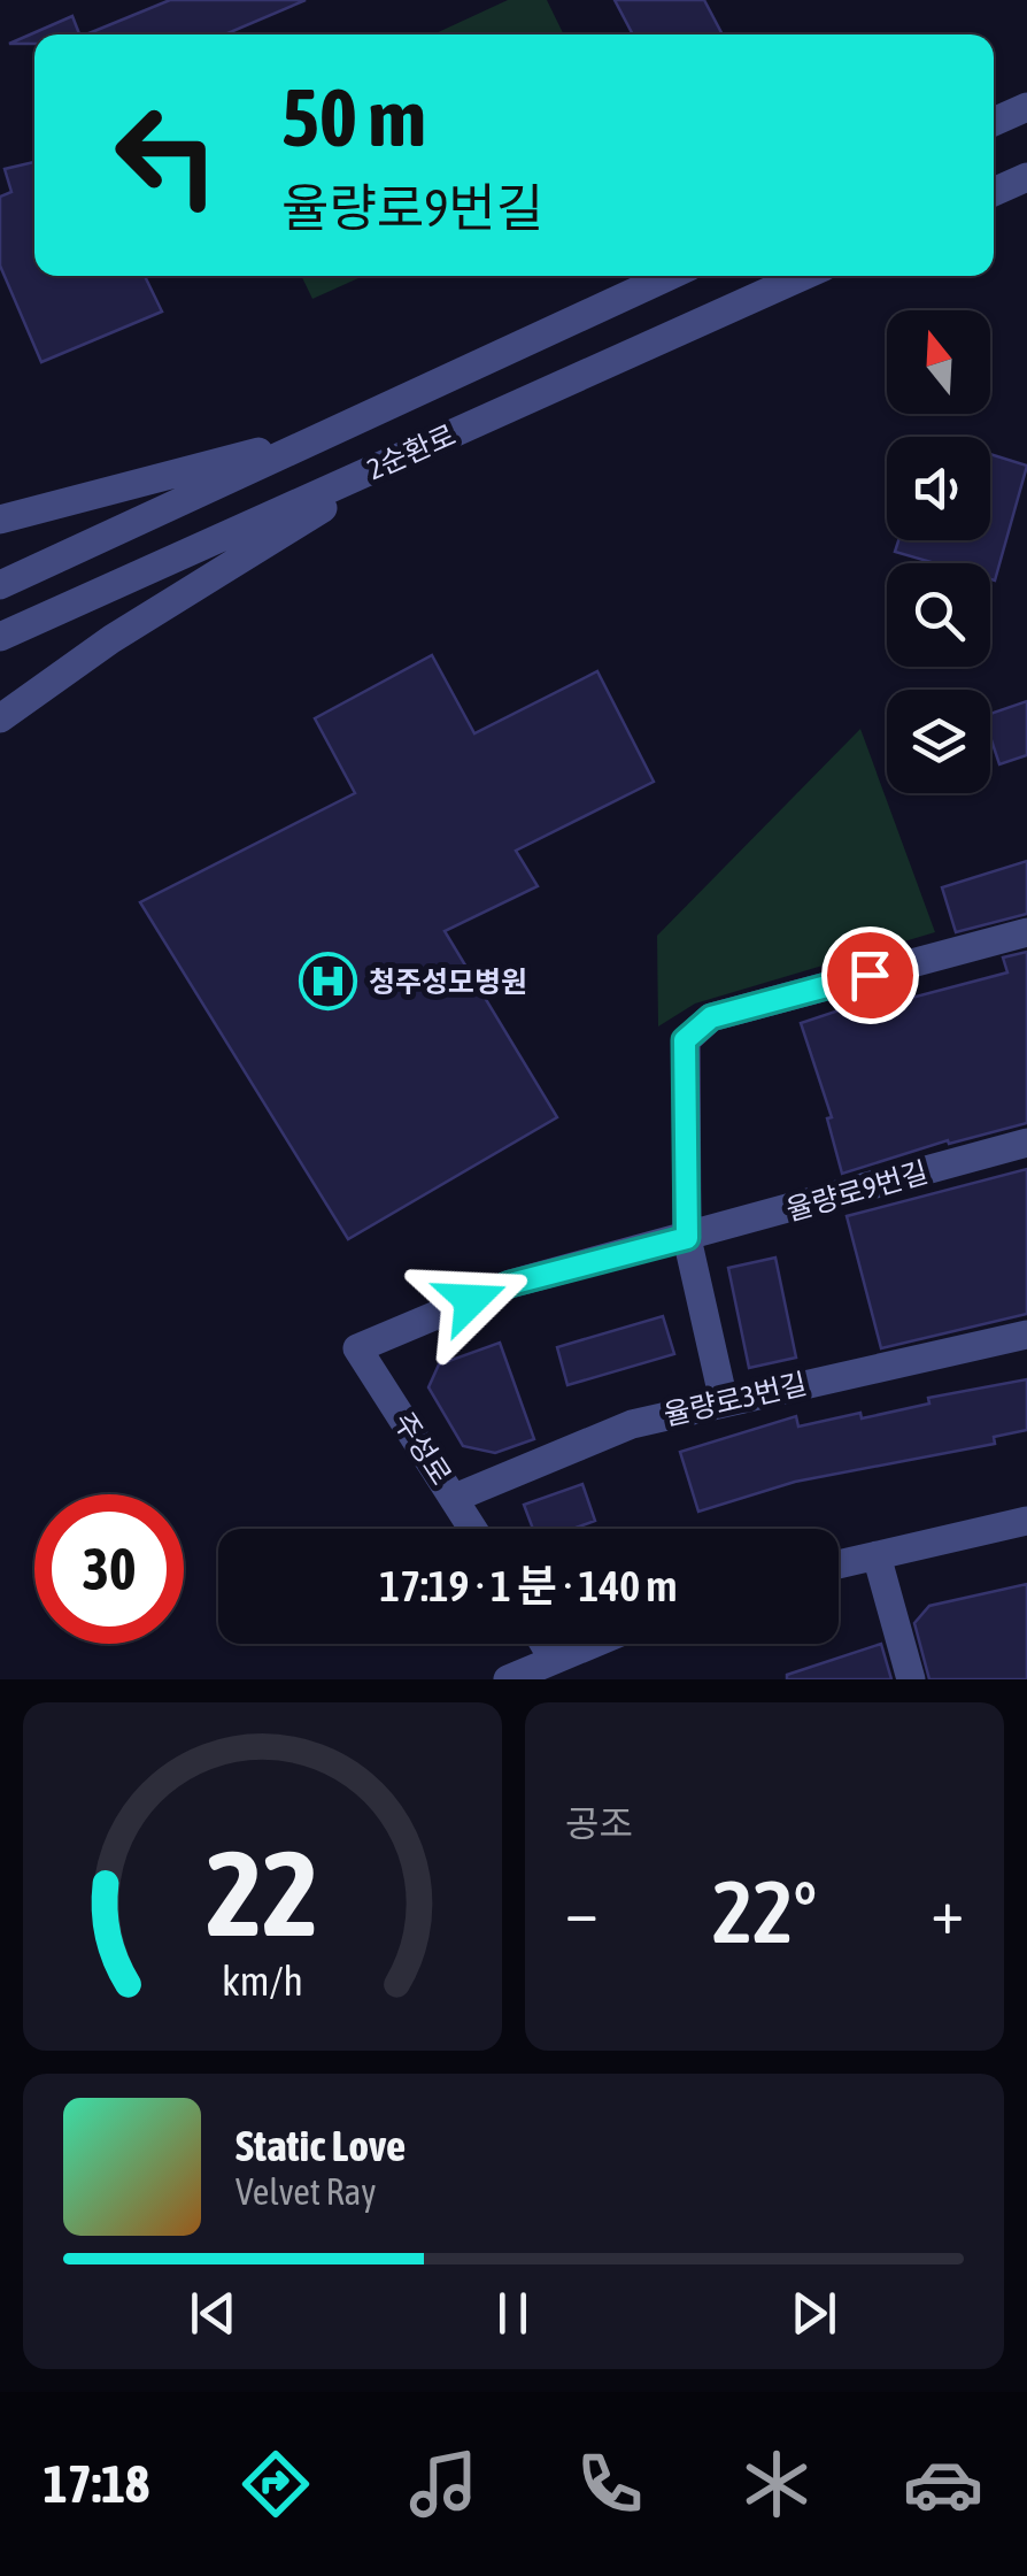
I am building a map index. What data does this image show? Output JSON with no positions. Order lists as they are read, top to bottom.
{
  "streets": {
    "street": [
      "2순환로",
      "율량로9번길",
      "율량로3번길",
      "주성로"
    ]
  },
  "crossings": [
    ["율량로9번길", "주성로"],
    ["율량로3번길", "주성로"]
  ],
  "places": {
    "hospital": ["청주성모병원"]
  },
  "north": "top",
  "page": {
    "turn": ["50 m", "율량로9번길"],
    "limit": "30",
    "trip": "17:19 · 1 분 · 140 m",
    "tile": "공조",
    "heat": ["−", "22°", "+"],
    "song": ["Static Love", "Velvet Ray"],
    "tabs": "17:18",
    "gauge": ["22", "km/h"]
  }
}
